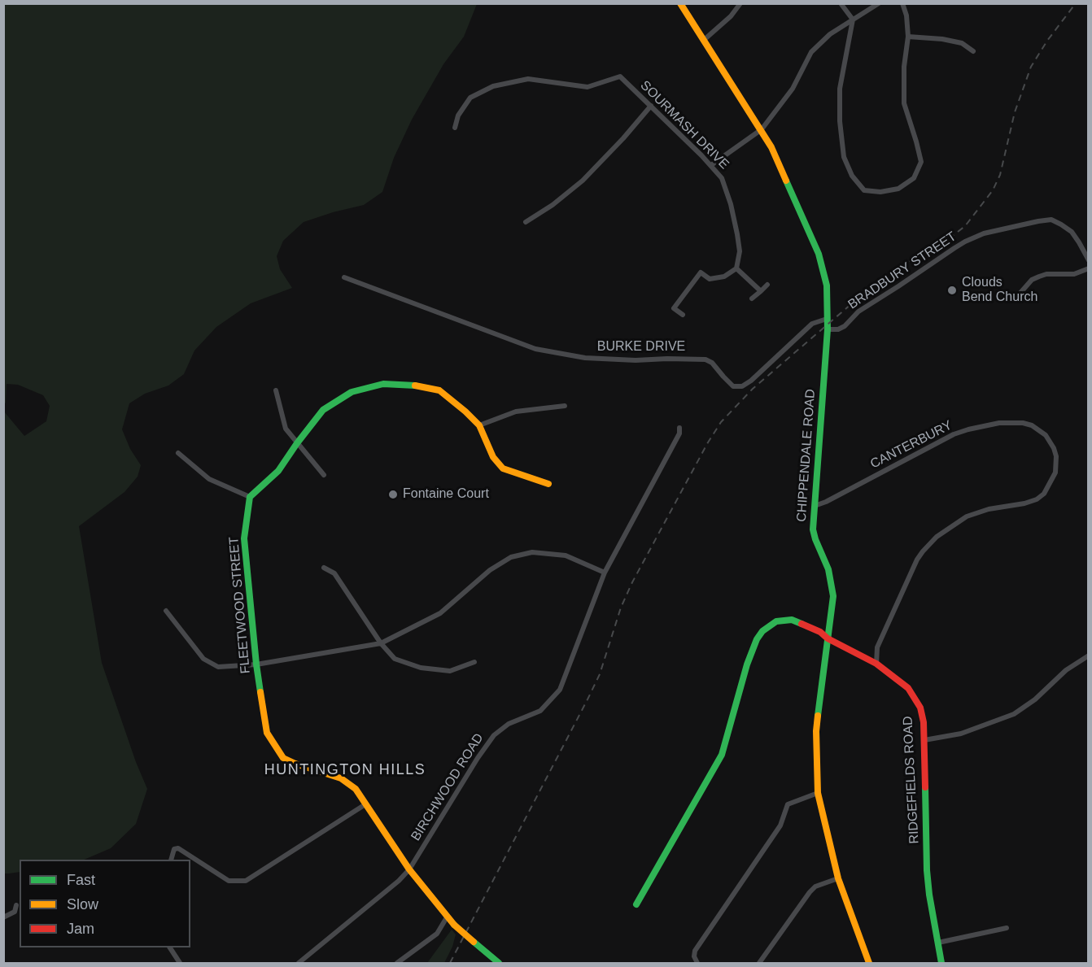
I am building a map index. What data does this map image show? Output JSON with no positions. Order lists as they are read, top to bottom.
{
  "streets": {
    "street": [
      "SOURMASH DRIVE",
      "BRADBURY STREET",
      "BURKE DRIVE",
      "CANTERBURY",
      "CHIPPENDALE ROAD",
      "FLEETWOOD STREET",
      "RIDGEFIELDS ROAD",
      "BIRCHWOOD ROAD"
    ]
  },
  "crossings": [
    ["BRADBURY STREET", "CHIPPENDALE ROAD"],
    ["BURKE DRIVE", "CHIPPENDALE ROAD"],
    ["CANTERBURY", "CHIPPENDALE ROAD"],
    ["CANTERBURY", "RIDGEFIELDS ROAD"],
    ["CHIPPENDALE ROAD", "RIDGEFIELDS ROAD"],
    ["FLEETWOOD STREET", "BIRCHWOOD ROAD"]
  ],
  "districts": ["HUNTINGTON HILLS"],
  "places": ["Clouds Bend Church", "Fontaine Court"],
  "legend": ["Fast", "Slow", "Jam"]
}
